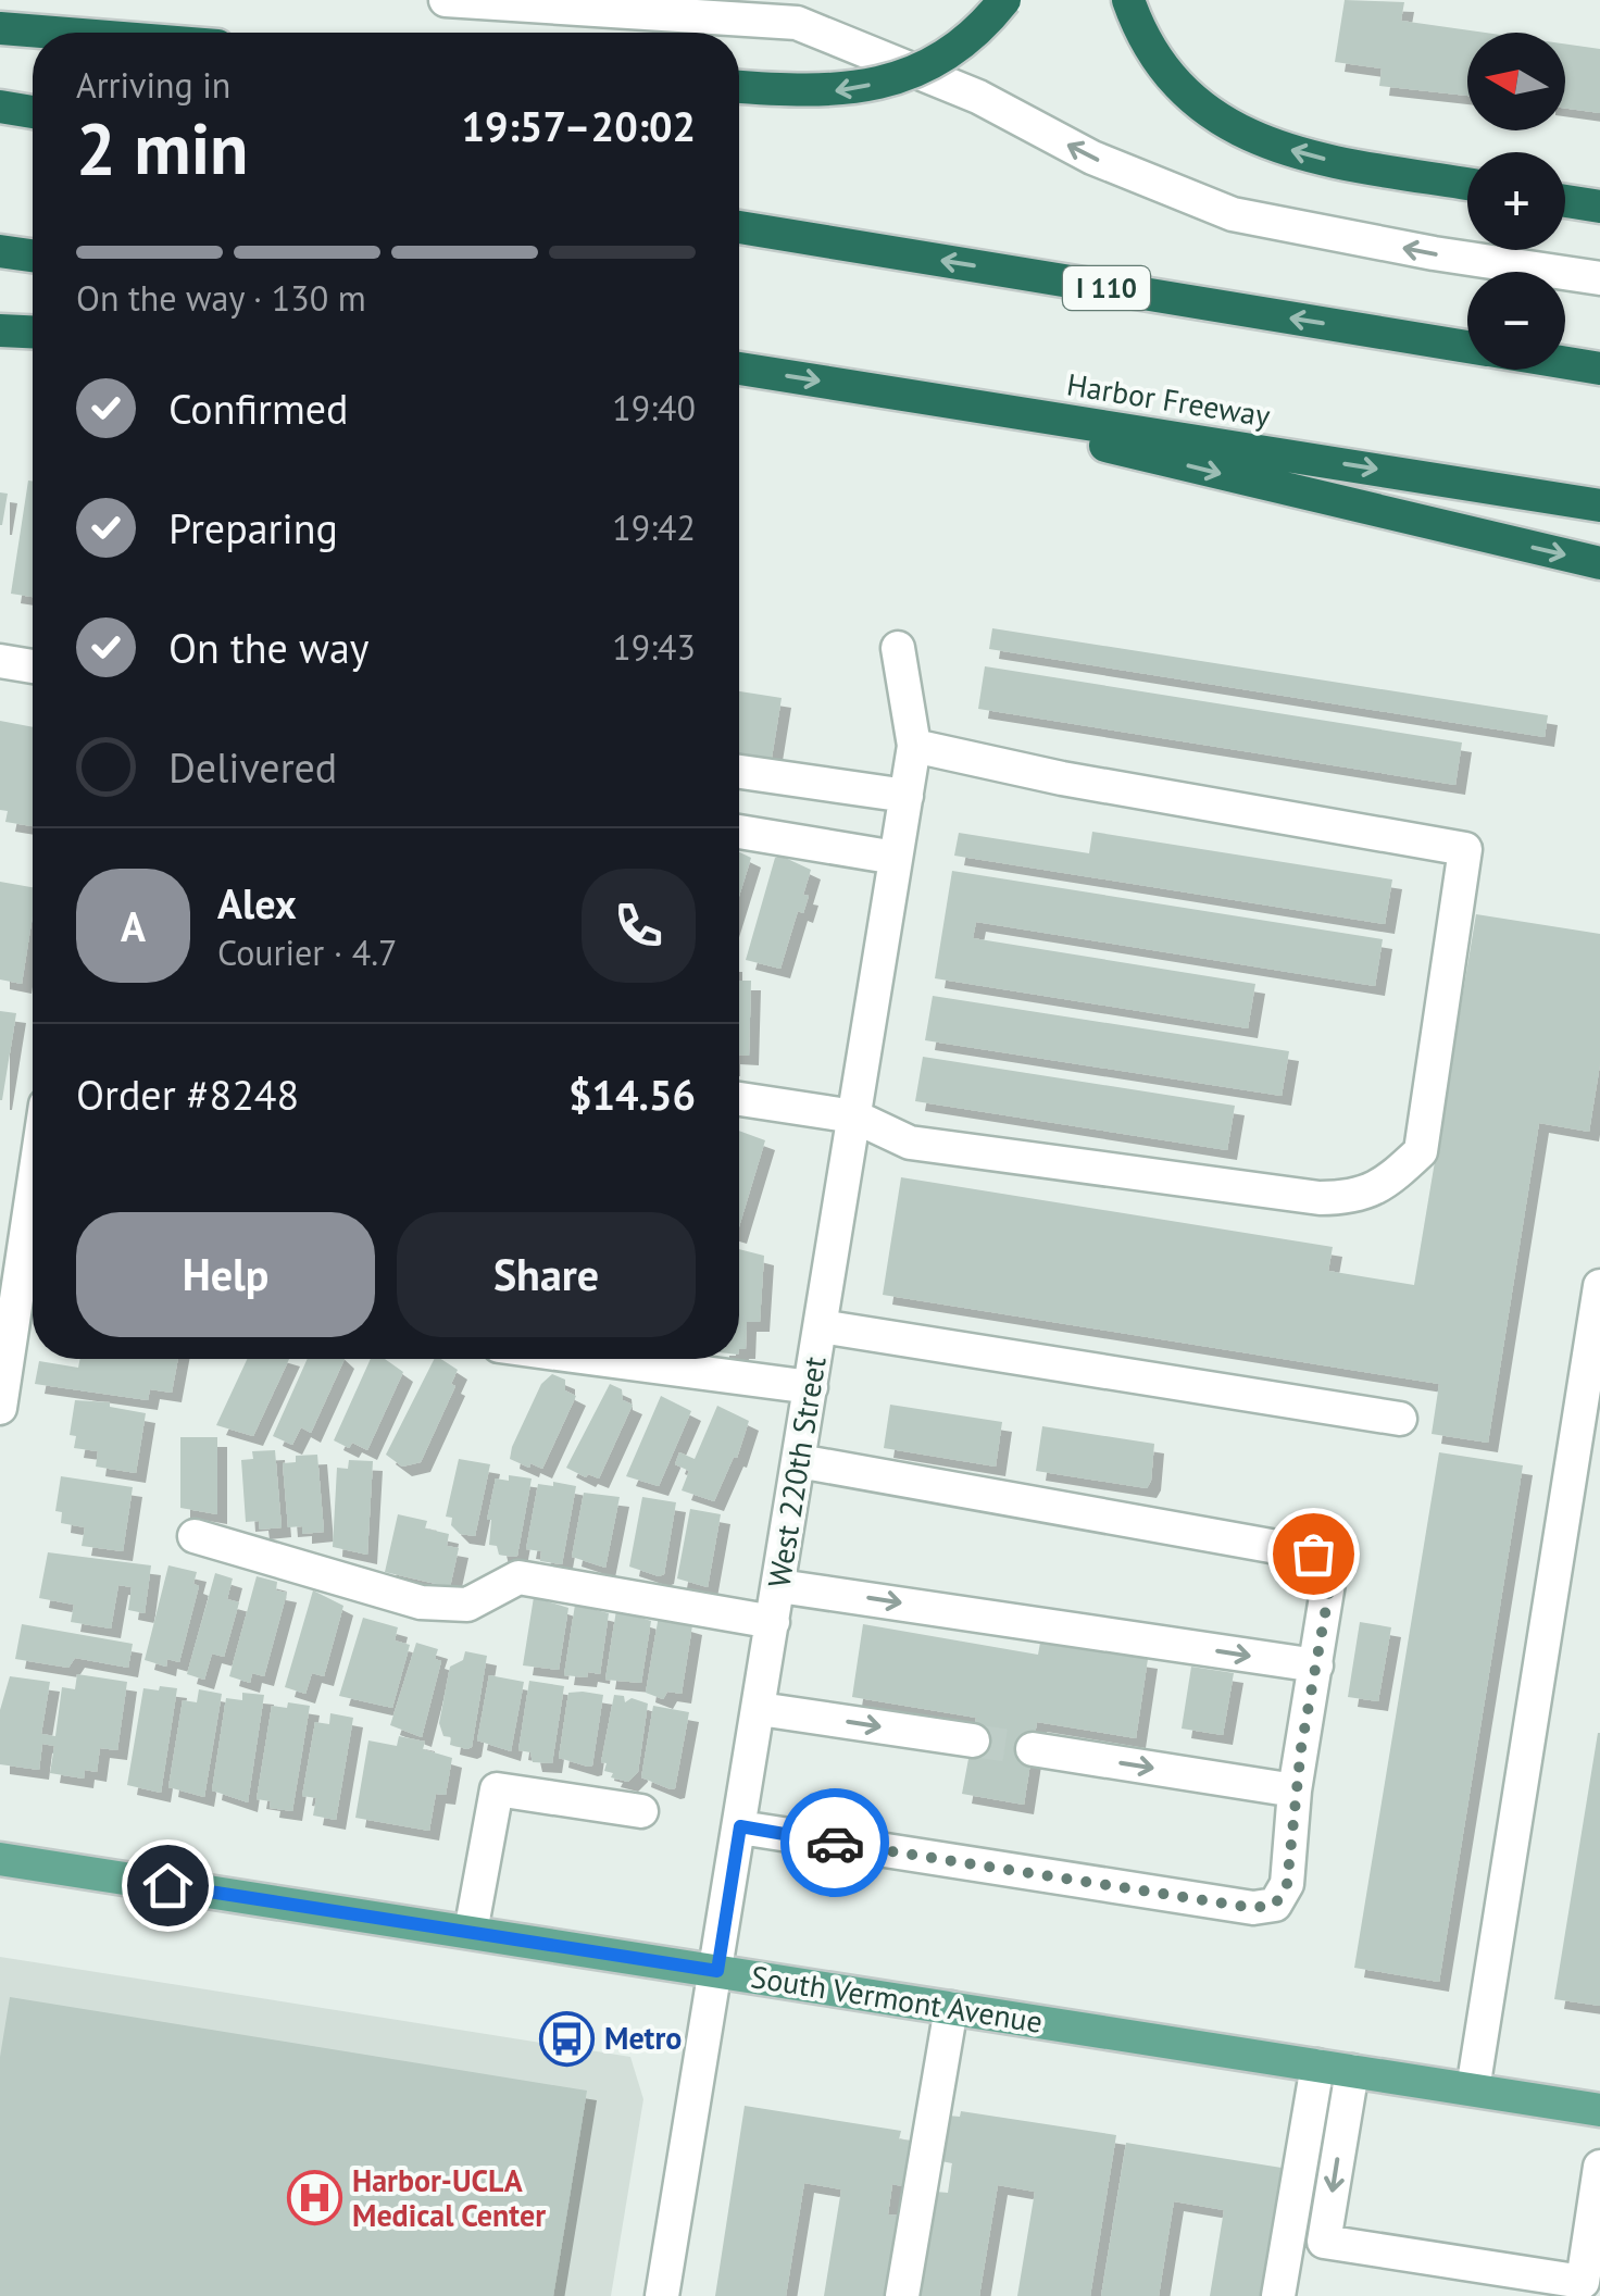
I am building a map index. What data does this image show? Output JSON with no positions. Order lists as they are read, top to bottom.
{
  "streets": {
    "highway": ["I 110", "Harbor Freeway"],
    "main road": ["South Vermont Avenue"],
    "street": ["West 220th Street"]
  },
  "crossings": [
    ["West 220th Street", "South Vermont Avenue"]
  ],
  "places": {
    "bus stop": ["Metro"],
    "hospital": ["Harbor-UCLA Medical Center"]
  },
  "north": "left",
  "page": {
    "map_buttons": ["+", "−"],
    "heading": ["2 min", "Arriving in", "19:57–20:02"],
    "panel": [
      "Alex",
      "Courier · 4.7",
      "Order #8248",
      "$14.56"
    ],
    "bar": "On the way · 130 m",
    "list": [
      ["Confirmed", "19:40"],
      ["Preparing", "19:42"],
      ["On the way", "19:43"],
      "Delivered"
    ],
    "round": "A",
    "buttons": ["Help", "Share"]
  }
}
